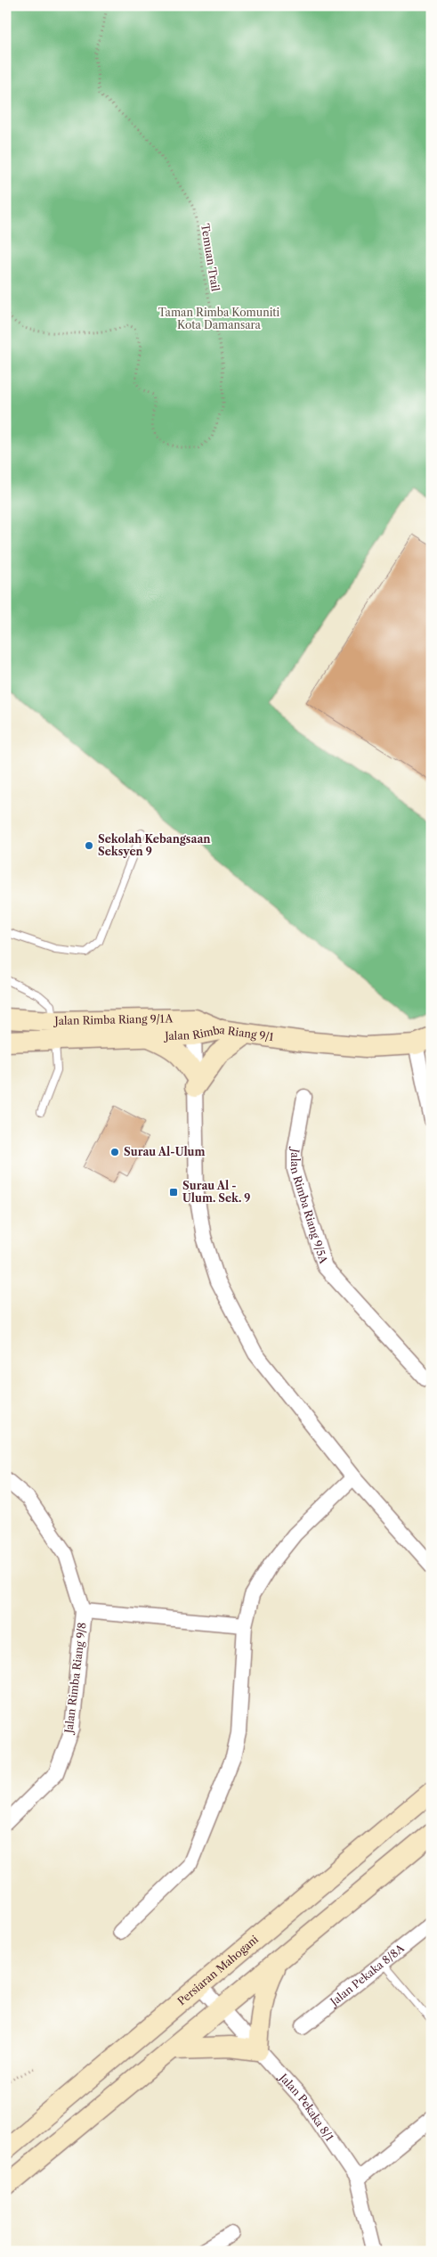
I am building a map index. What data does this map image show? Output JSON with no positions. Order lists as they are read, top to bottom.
{
  "streets": {
    "main road": ["Jalan Rimba Riang 9/1A", "Jalan Rimba Riang 9/1", "Persiaran Mahogani"],
    "street": [
      "Jalan Rimba Riang 9/5A",
      "Jalan Rimba Riang 9/8",
      "Jalan Pekaka 8/8A",
      "Jalan Pekaka 8/1"
    ],
    "path": ["Temuan Trail"]
  },
  "crossings": [
    ["Jalan Rimba Riang 9/1A", "Jalan Rimba Riang 9/1"],
    ["Persiaran Mahogani", "Jalan Pekaka 8/1"]
  ],
  "parks": ["Taman Rimba Komuniti Kota Damansara"],
  "places": {
    "other": ["Sekolah Kebangsaan Seksyen 9", "Surau Al-Ulum"],
    "transit": ["Surau Al - Ulum. Sek. 9"]
  }
}
